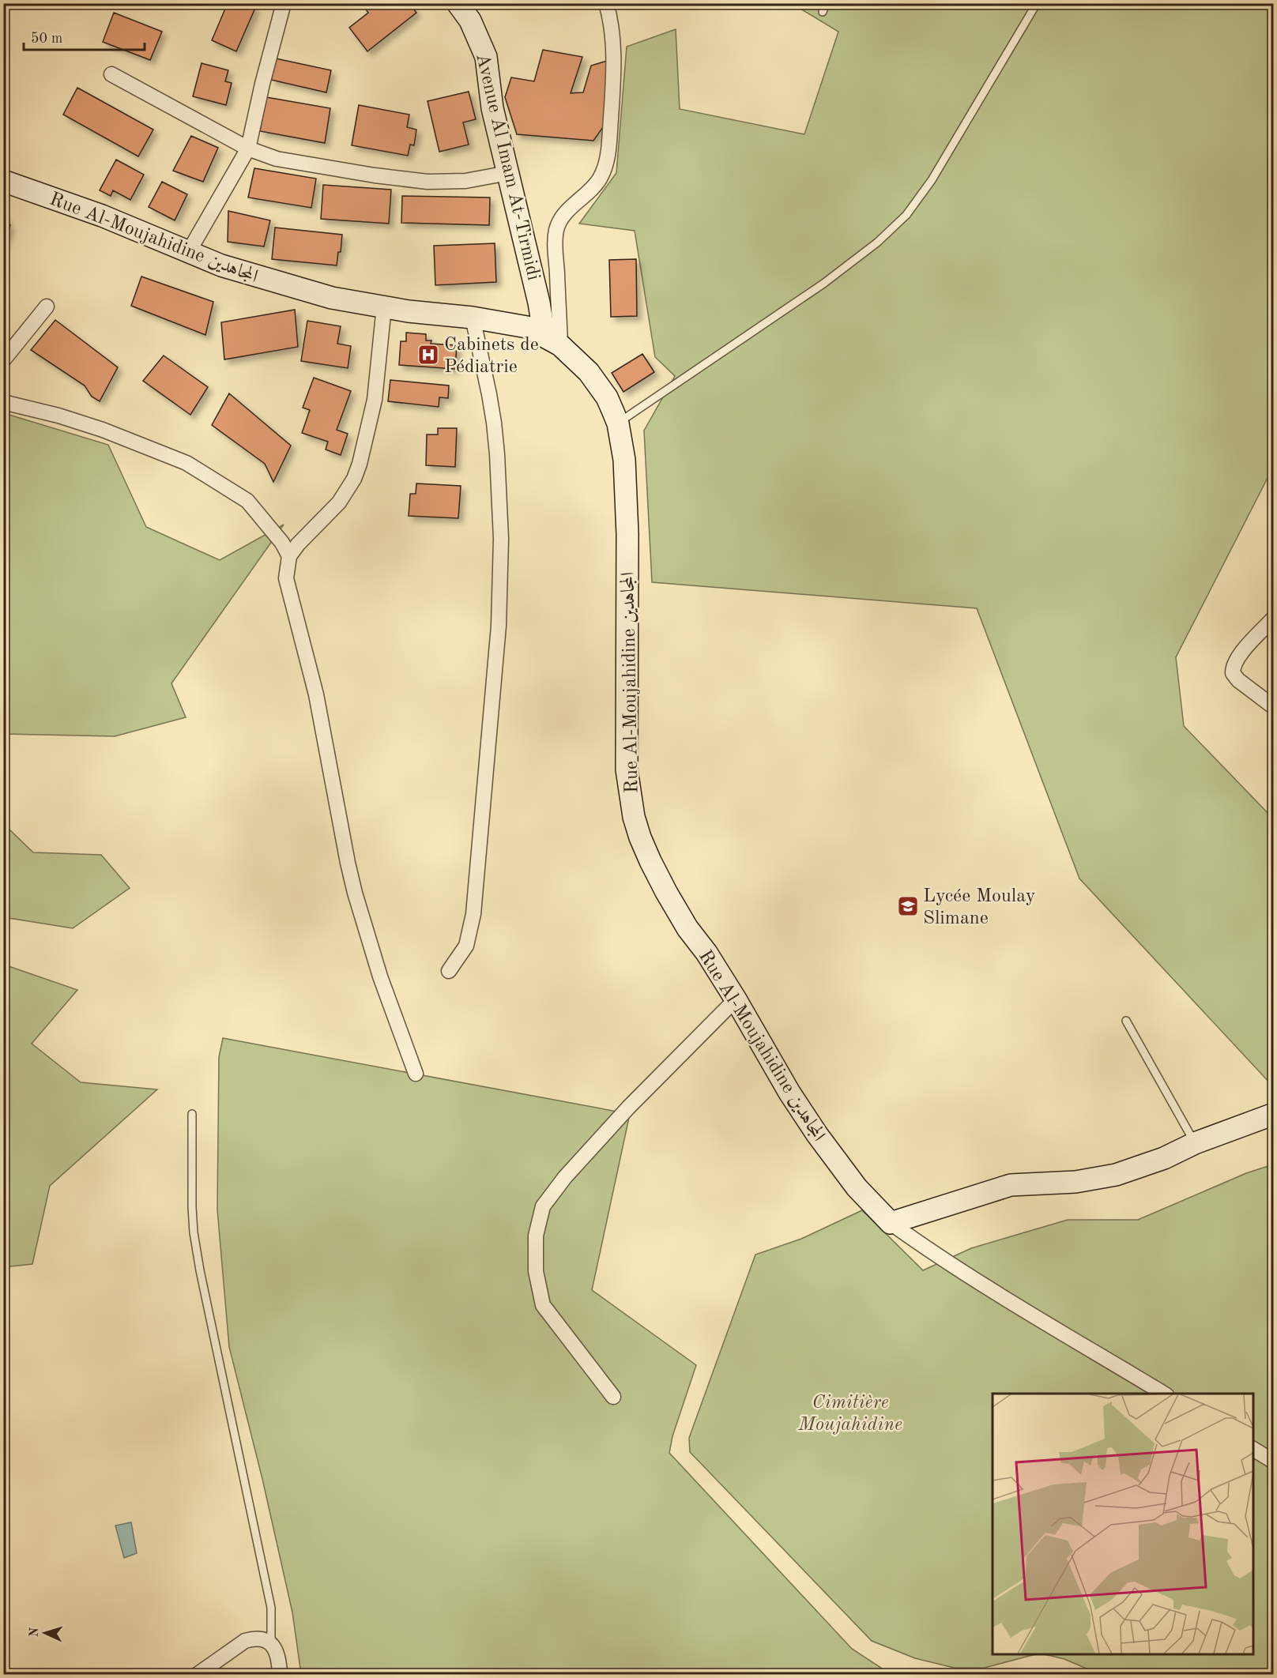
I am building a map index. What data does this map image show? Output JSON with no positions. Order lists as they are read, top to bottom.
{
  "streets": {
    "street": ["Avenue Al Imam At-Tirmidi", "Rue Al-Moujahidine المجاهدين"]
  },
  "crossings": [
    ["Avenue Al Imam At-Tirmidi", "Rue Al-Moujahidine المجاهدين"]
  ],
  "parks": ["Cimitière Moujahidine"],
  "places": {
    "hospital": ["Cabinets de Pédiatrie"],
    "school or university": ["Lycée Moulay Slimane"]
  },
  "scale_bar": "50 m",
  "north": "left"
}
